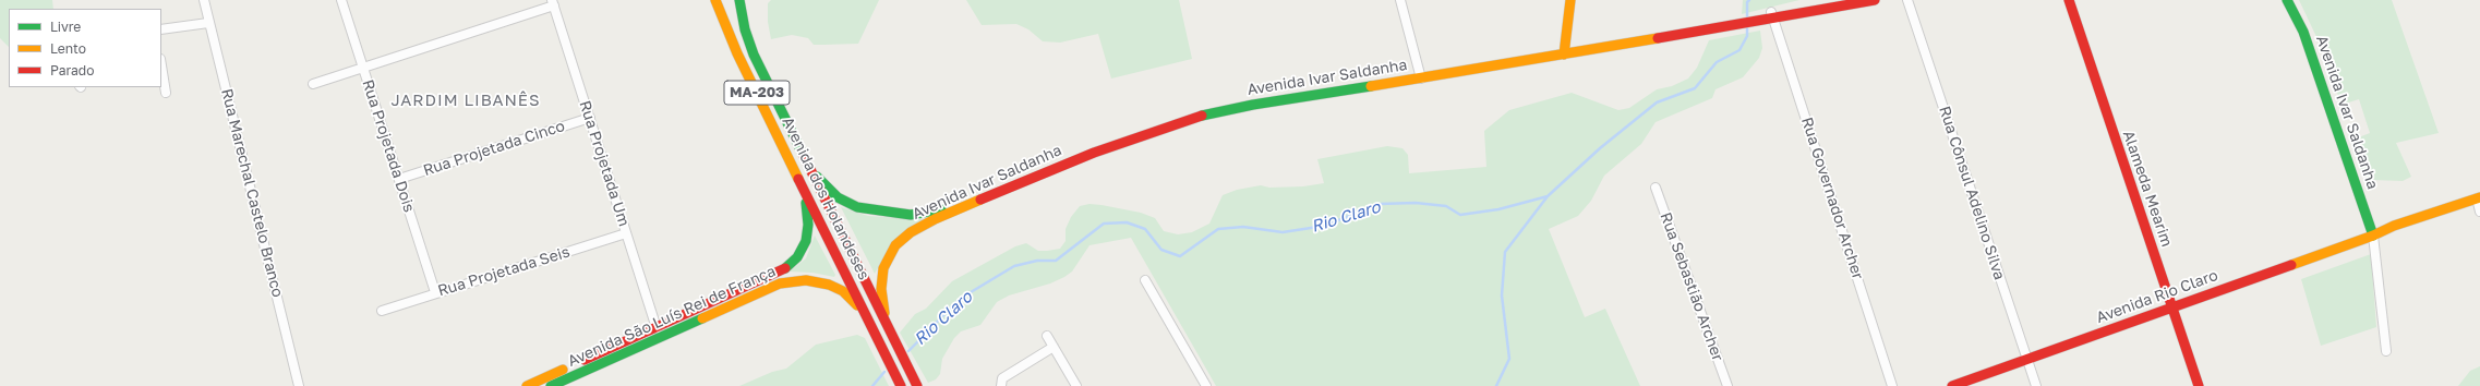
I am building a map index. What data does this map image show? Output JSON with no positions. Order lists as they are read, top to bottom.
{
  "streets": {
    "main road": [
      "Avenida Ivar Saldanha",
      "MA-203",
      "Alameda Mearim",
      "Avenida dos Holandeses",
      "Avenida Rio Claro",
      "Avenida São Luís Rei de França"
    ],
    "street": [
      "Rua Projetada Dois",
      "Rua Projetada Cinco",
      "Rua Projetada Um",
      "Rua Marechal Castelo Branco",
      "Rua Cônsul Adelino Silva",
      "Rua Governador Archer",
      "Rua Projetada Seis",
      "Rua Sebastião Archer"
    ]
  },
  "crossings": [
    ["Avenida Ivar Saldanha", "Avenida dos Holandeses"],
    ["Avenida Ivar Saldanha", "Rua Governador Archer"],
    ["Avenida Ivar Saldanha", "Avenida Rio Claro"],
    ["Rua Projetada Dois", "Rua Projetada Cinco"],
    ["Rua Projetada Dois", "Rua Projetada Seis"],
    ["Rua Projetada Cinco", "Rua Projetada Um"],
    ["Rua Projetada Um", "Rua Projetada Seis"],
    ["Rua Projetada Um", "Avenida São Luís Rei de França"],
    ["Alameda Mearim", "Avenida Rio Claro"],
    ["Rua Cônsul Adelino Silva", "Avenida Rio Claro"],
    ["Avenida dos Holandeses", "Avenida São Luís Rei de França"]
  ],
  "districts": ["JARDIM LIBANÊS"],
  "water": ["Rio Claro"],
  "legend": ["Livre", "Lento", "Parado"]
}
